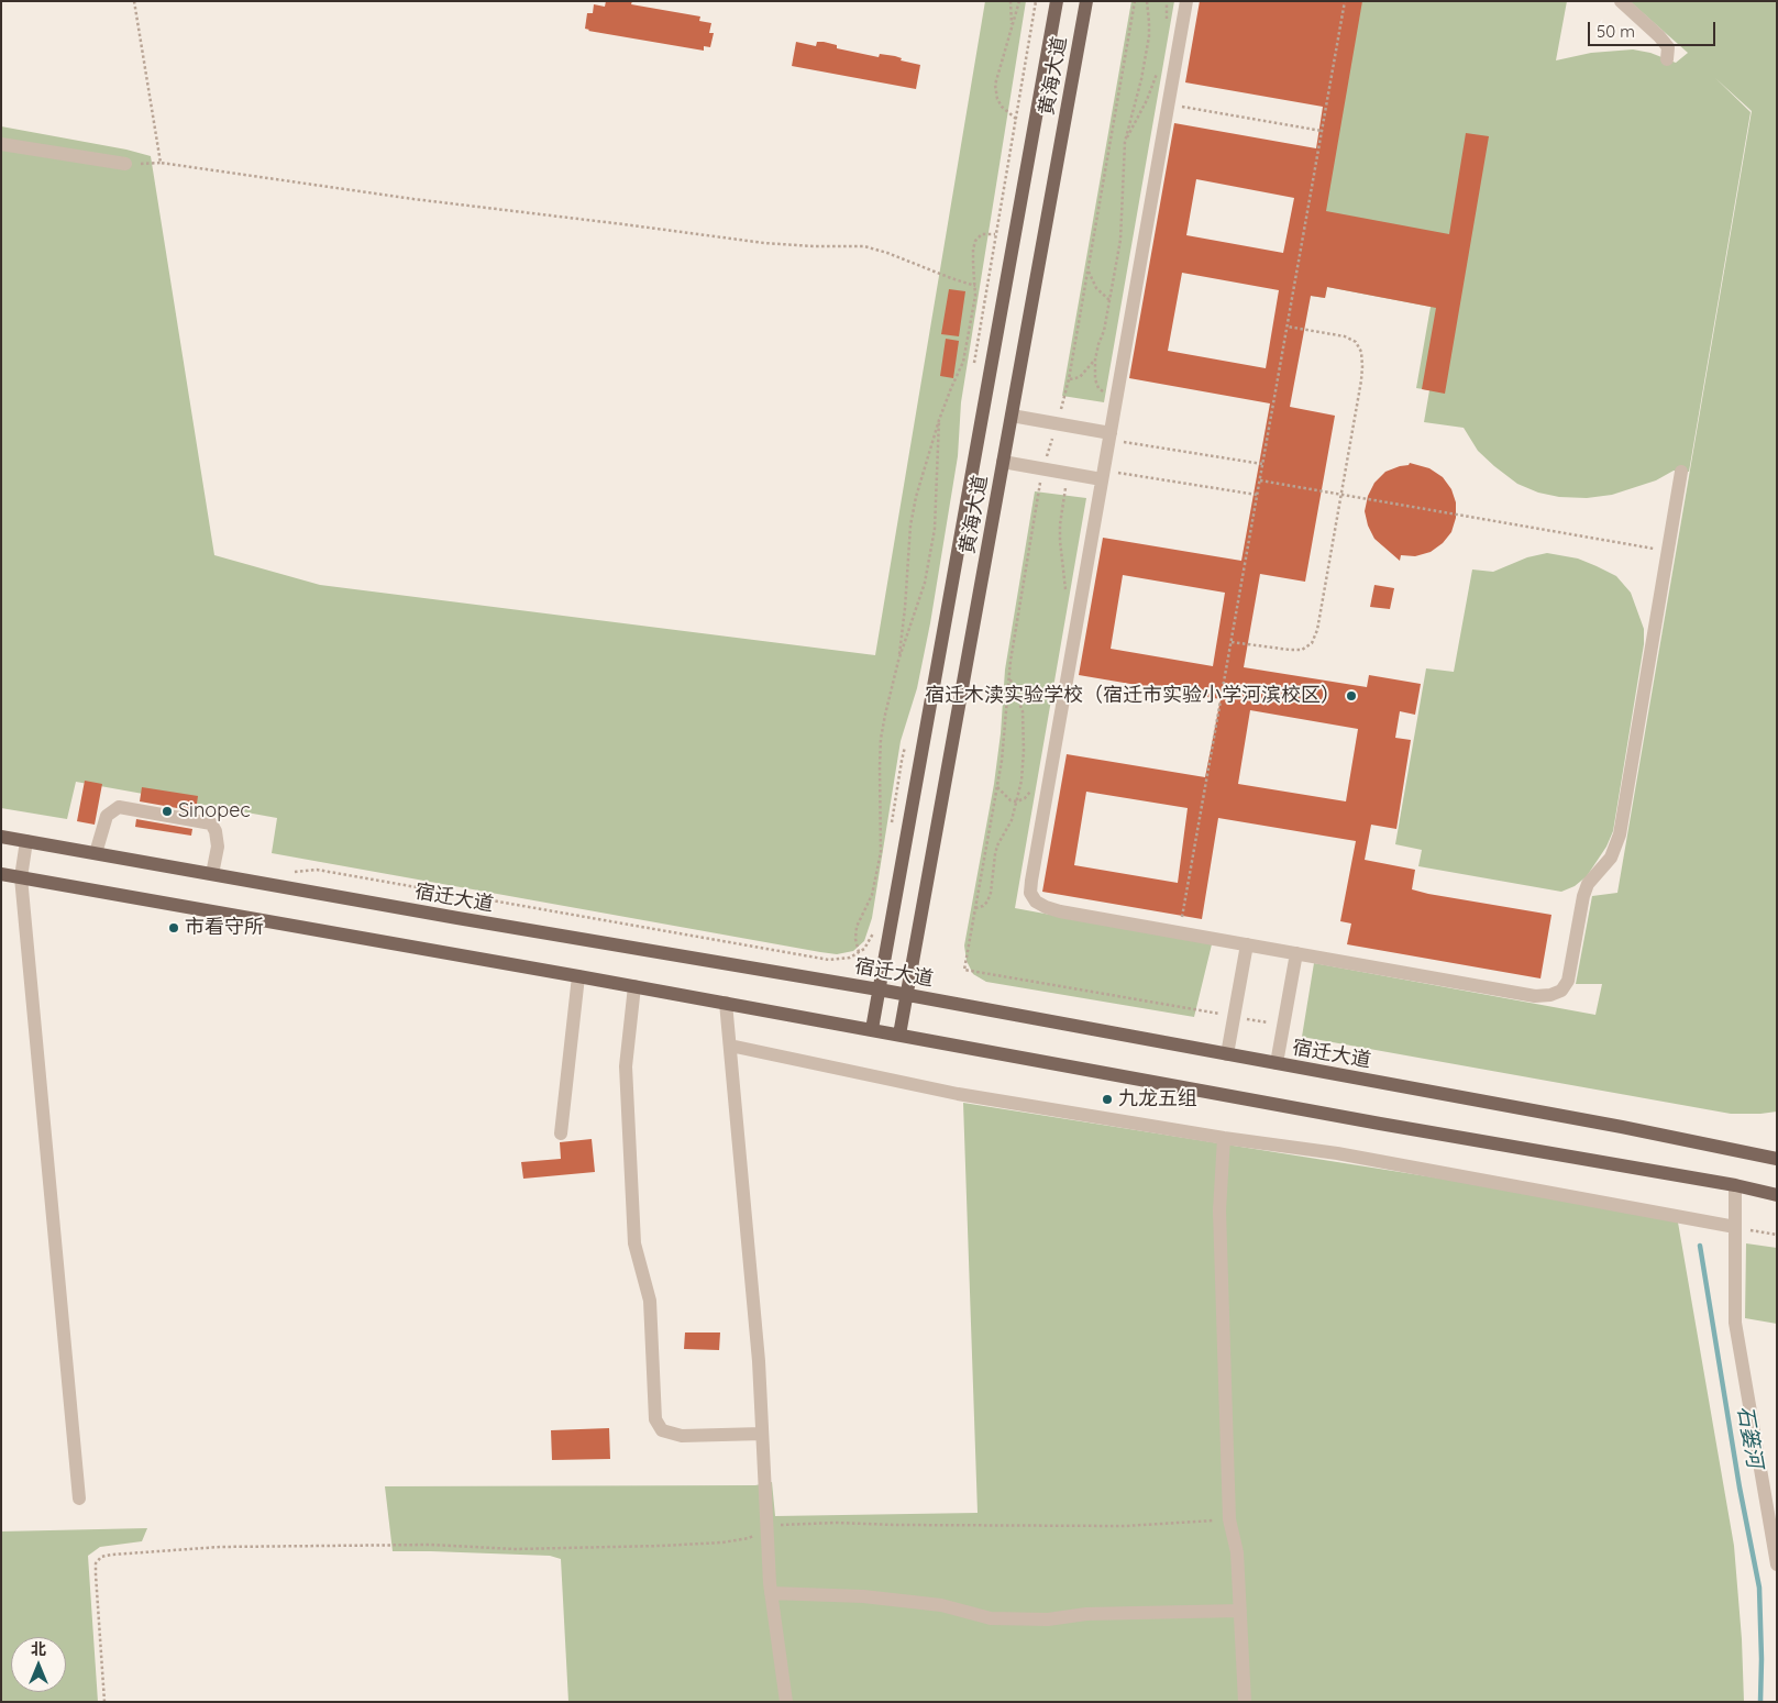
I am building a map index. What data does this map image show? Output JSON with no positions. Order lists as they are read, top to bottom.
{
  "streets": {
    "main road": ["黄海大道", "宿迁大道"]
  },
  "crossings": [
    ["黄海大道", "宿迁大道"]
  ],
  "water": ["石篓河"],
  "places": [
    "宿迁木渎实验学校（宿迁市实验小学河滨校区）",
    "Sinopec",
    "市看守所",
    "九龙五组"
  ],
  "scale_bar": "50 m",
  "north": "top"
}
